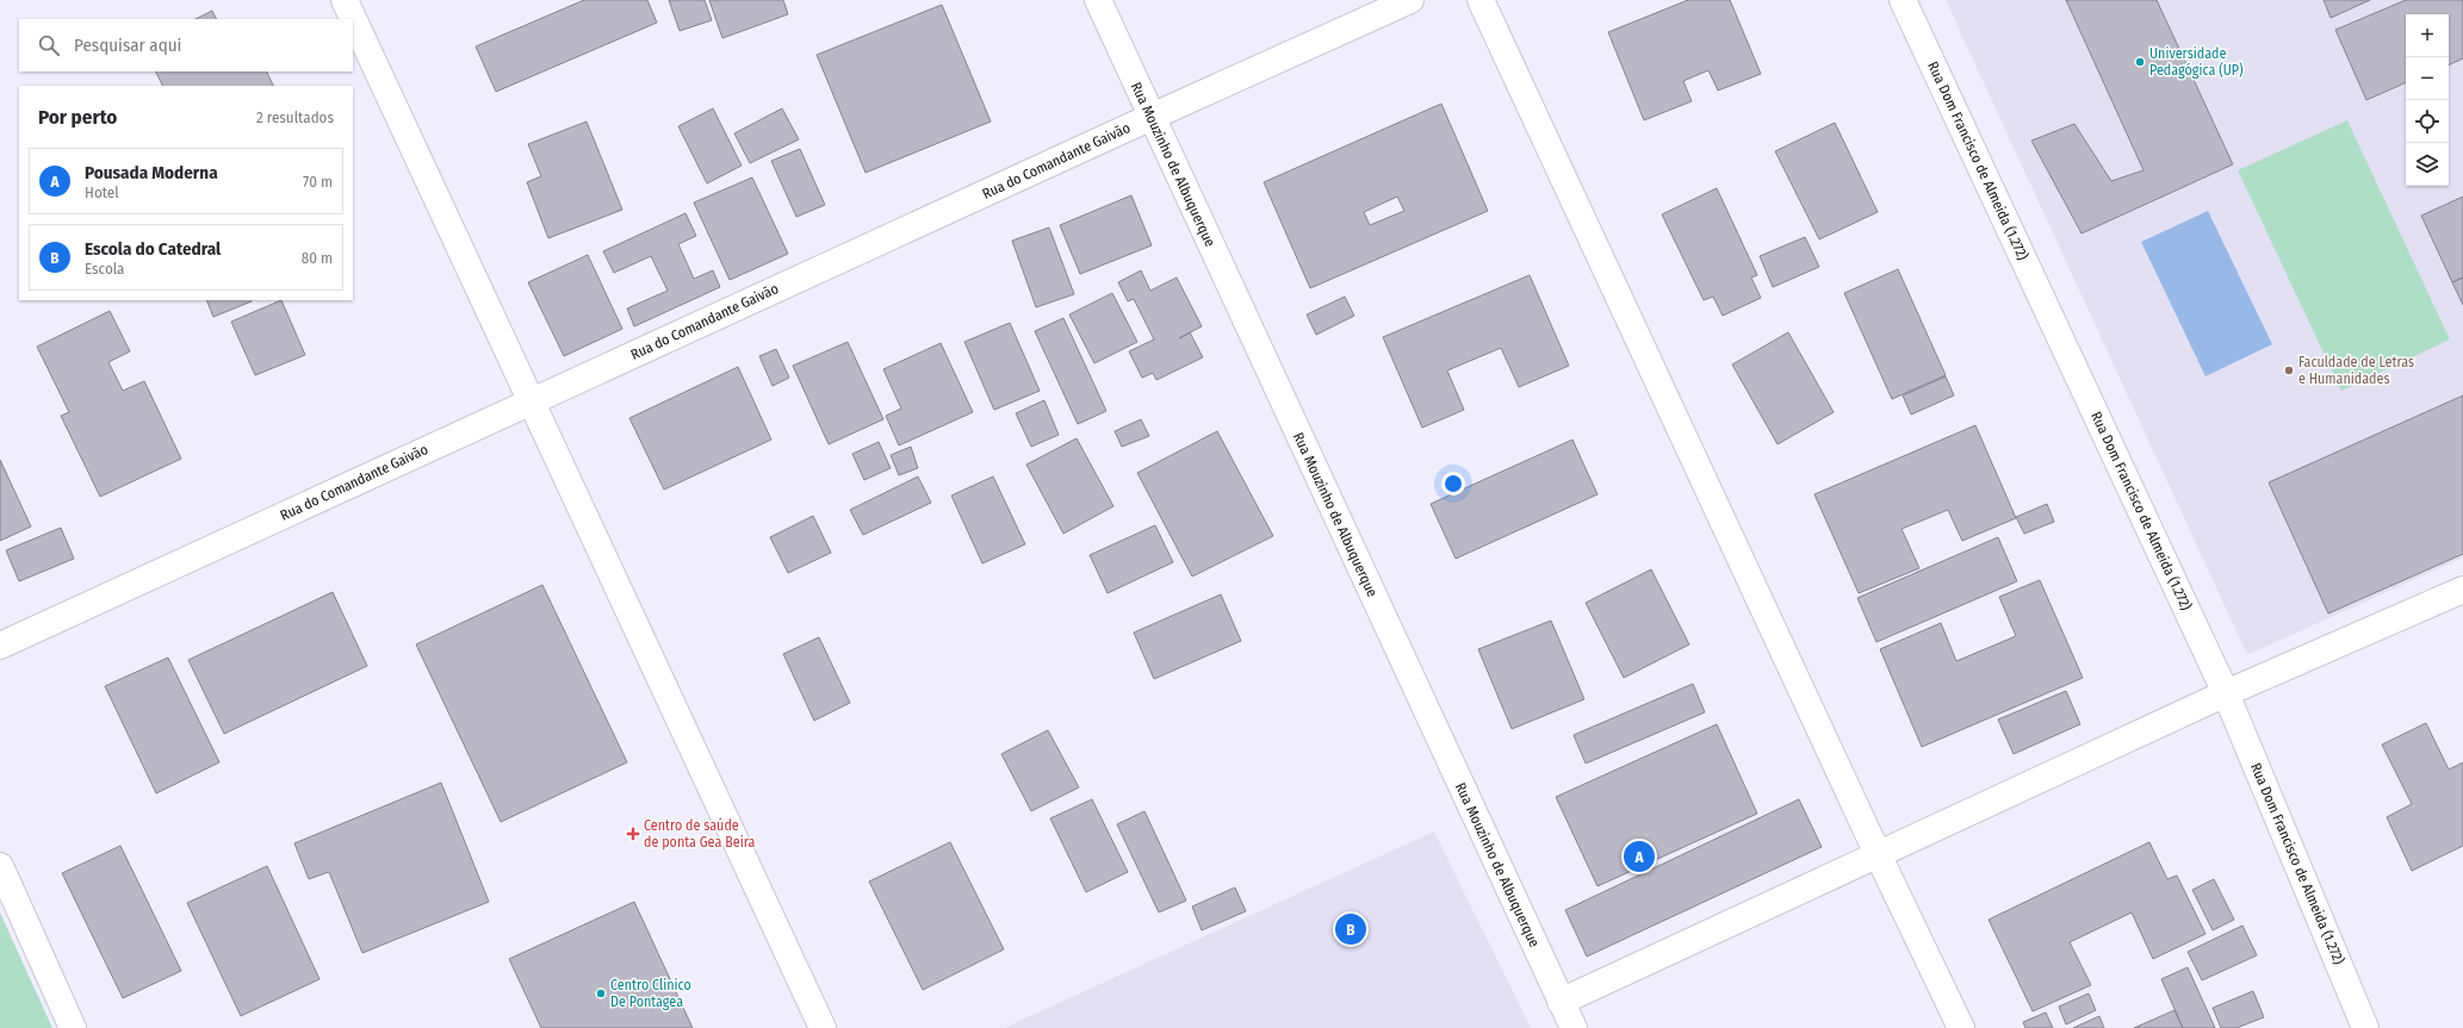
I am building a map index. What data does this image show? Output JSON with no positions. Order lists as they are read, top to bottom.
{
  "streets": {
    "street": ["Rua do Comandante Gaivão", "Rua Dom Francisco de Almeida (1.272)", "Rua Mouzinho de Albuquerque"]
  },
  "crossings": [
    ["Rua do Comandante Gaivão", "Rua Mouzinho de Albuquerque"]
  ],
  "places": {
    "other": ["Universidade Pedagógica (UP)", "Faculdade de Letras e Humanidades", "Centro Clinico De Pontagea"],
    "health": ["Centro de saúde de ponta Gea Beira"]
  },
  "page": {
    "map_buttons": ["+", "−"],
    "search": "Pesquisar aqui",
    "heading": ["Por perto", "2 resultados"],
    "list": [
      {
        "mark": "A",
        "name": "Pousada Moderna",
        "note": "Hotel",
        "value": "70 m"
      },
      {
        "mark": "B",
        "name": "Escola do Catedral",
        "note": "Escola",
        "value": "80 m"
      }
    ],
    "pins": ["A", "B"]
  }
}
